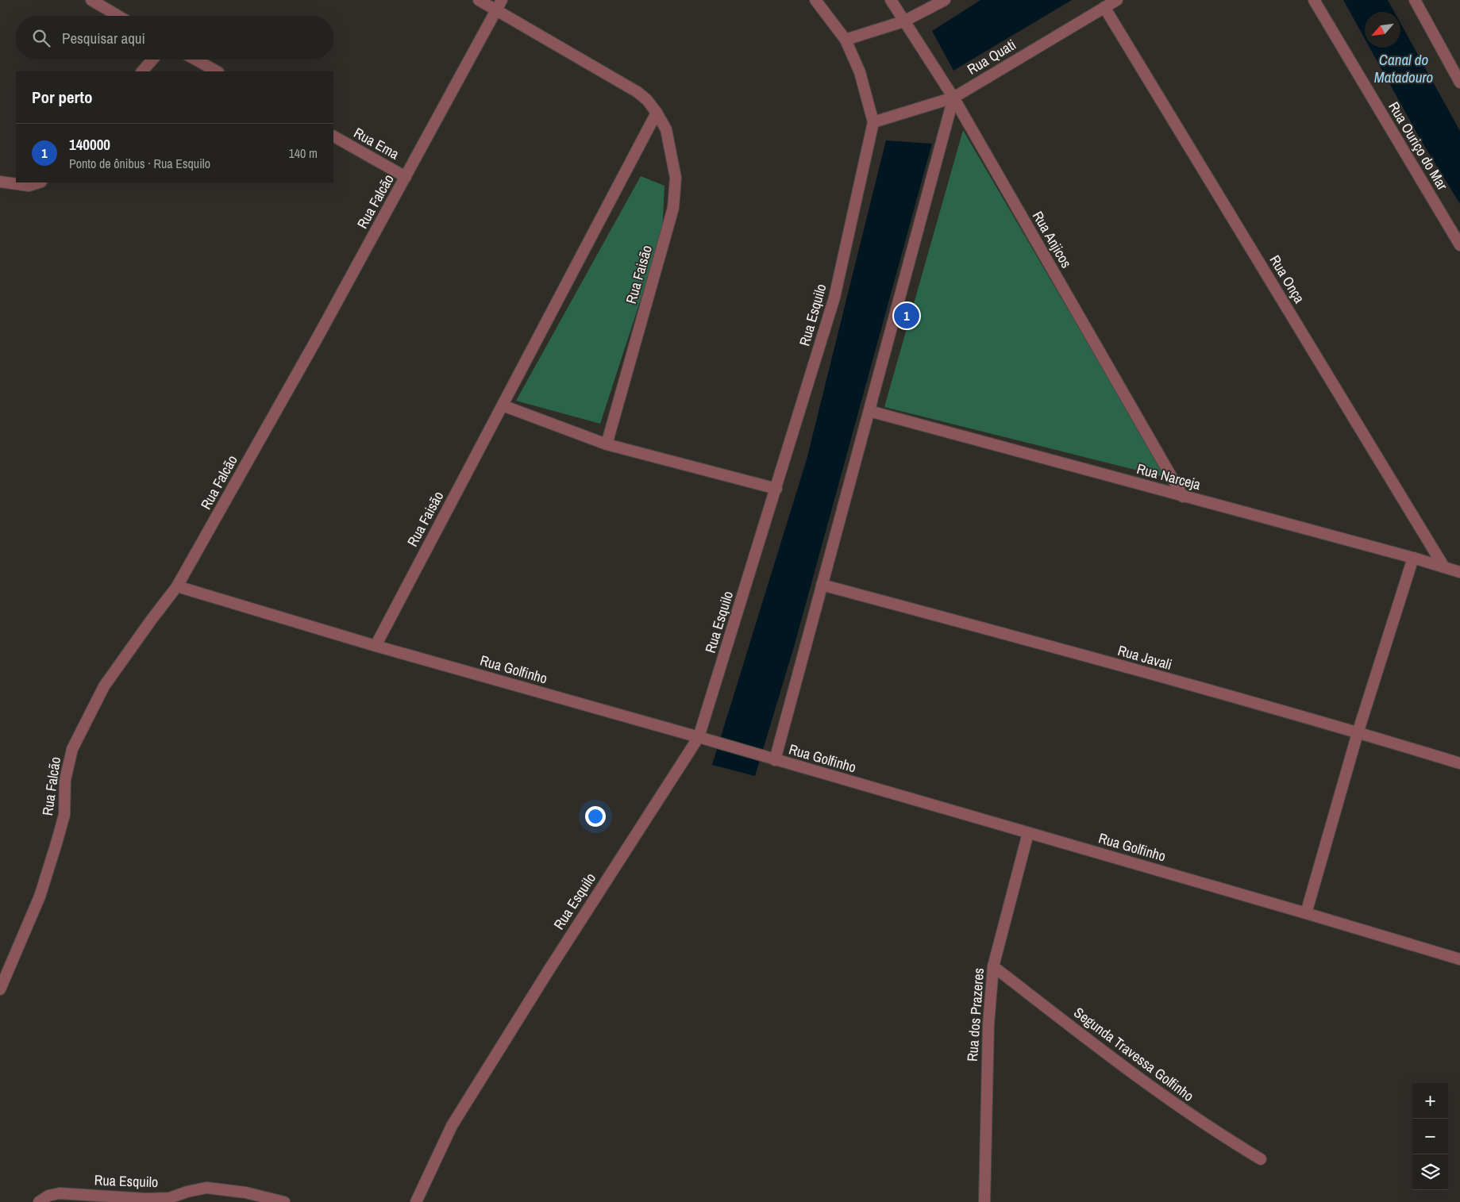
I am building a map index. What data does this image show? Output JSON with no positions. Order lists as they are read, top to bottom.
{
  "streets": {
    "street": [
      "Rua Quati",
      "Rua Ema",
      "Rua Ouriço do Mar",
      "Rua Falcão",
      "Rua Anjicos",
      "Rua Faisão",
      "Rua Onça",
      "Rua Esquilo",
      "Rua Narceja",
      "Rua Javali",
      "Rua Golfinho",
      "Rua dos Prazeres",
      "Segunda Travessa Golfinho"
    ]
  },
  "crossings": [
    ["Rua Quati", "Rua Anjicos"],
    ["Rua Quati", "Rua Onça"],
    ["Rua Quati", "Rua Esquilo"],
    ["Rua Ema", "Rua Falcão"],
    ["Rua Falcão", "Rua Faisão"],
    ["Rua Falcão", "Rua Golfinho"],
    ["Rua Anjicos", "Rua Narceja"],
    ["Rua Faisão", "Rua Golfinho"],
    ["Rua Onça", "Rua Narceja"],
    ["Rua Esquilo", "Rua Golfinho"],
    ["Rua Golfinho", "Rua dos Prazeres"],
    ["Rua dos Prazeres", "Segunda Travessa Golfinho"]
  ],
  "water": ["Canal do Matadouro"],
  "north": "bottom left",
  "page": {
    "search": "Pesquisar aqui",
    "heading": "Por perto",
    "list": [
      {
        "mark": "1",
        "name": "140000",
        "note": "Ponto de ônibus · Rua Esquilo",
        "value": "140 m"
      }
    ],
    "pins": "1",
    "map_buttons": ["+", "−"]
  }
}
